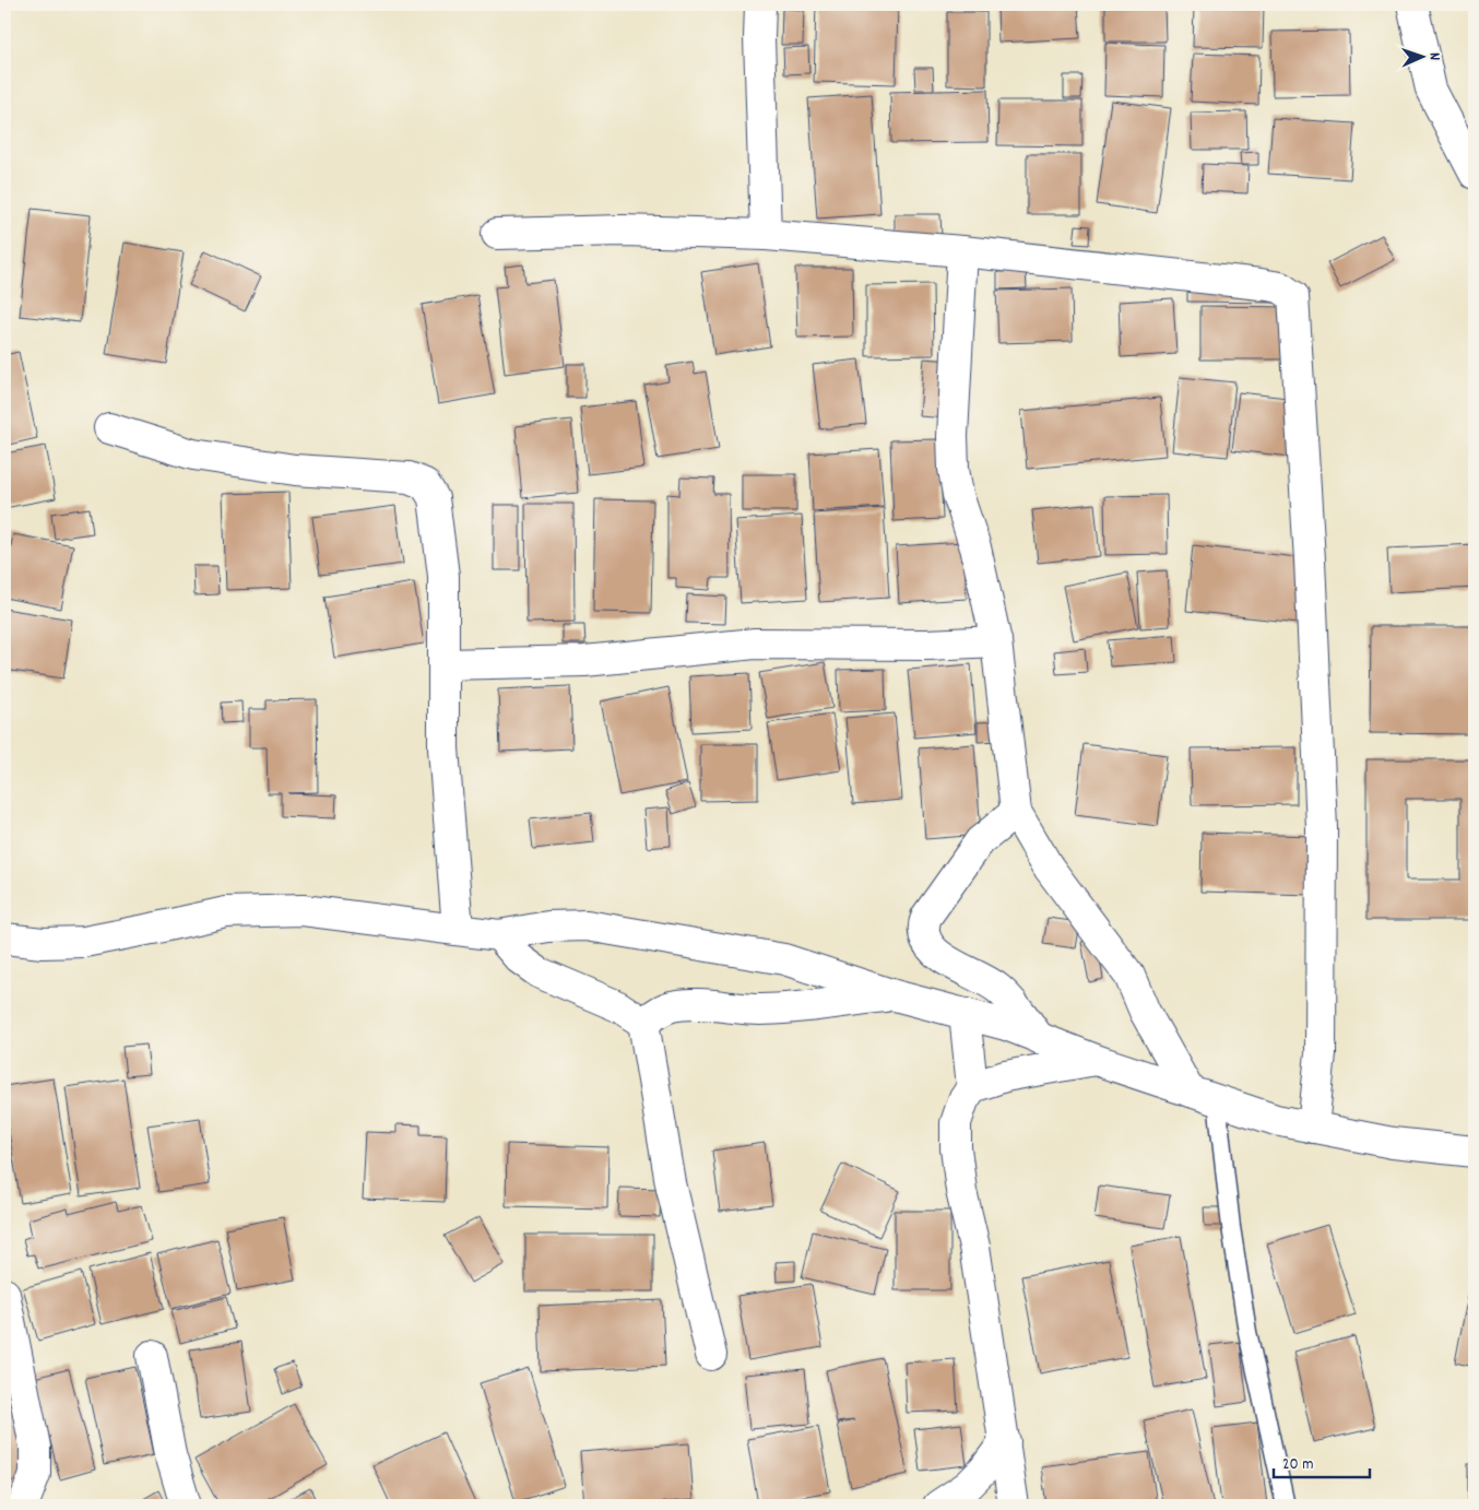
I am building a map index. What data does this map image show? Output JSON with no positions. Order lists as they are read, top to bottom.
{
  "scale_bar": "20 m",
  "north": "right"
}
